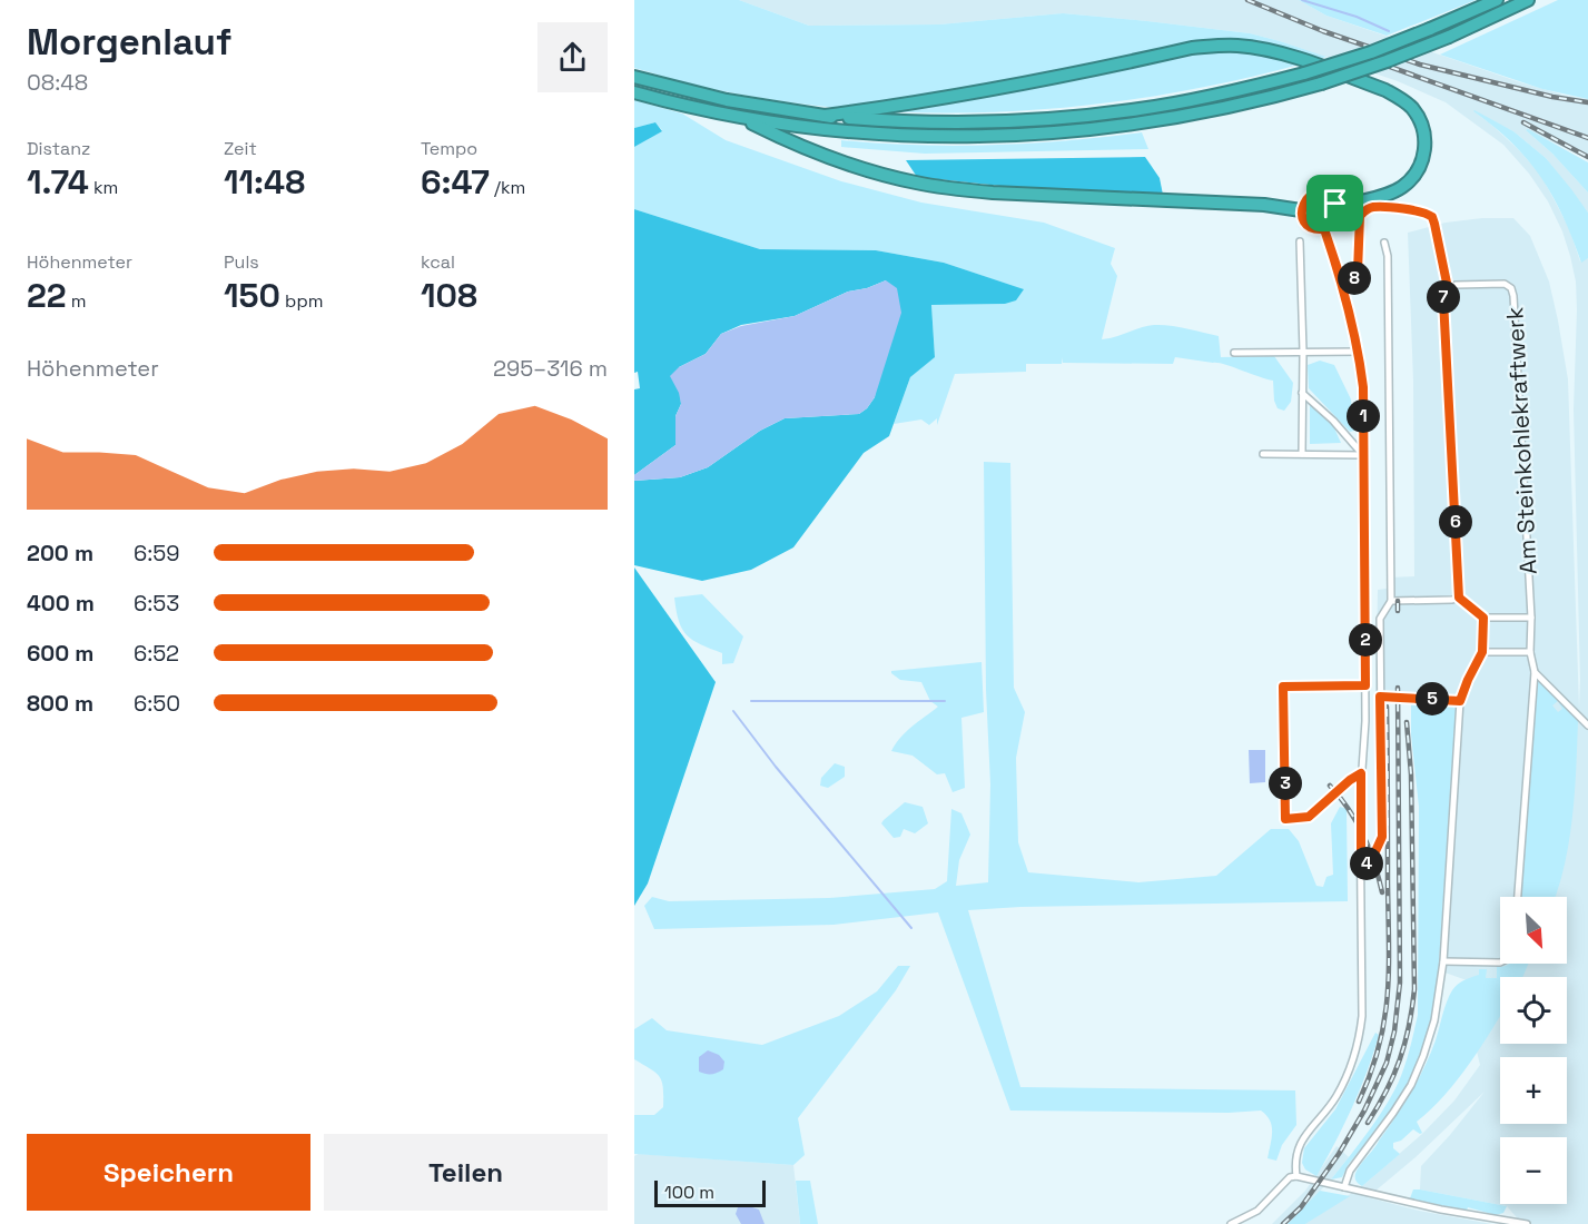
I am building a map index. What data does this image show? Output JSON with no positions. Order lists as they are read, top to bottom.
{
  "streets": {
    "street": ["Am Steinkohlekraftwerk"]
  },
  "scale_bar": "100 m",
  "north": "bottom right",
  "page": {
    "heading": ["Morgenlauf", "08:48"],
    "stats": [
      ["Distanz", "1.74 km"],
      ["Zeit", "11:48"],
      ["Tempo", "6:47 /km"],
      ["Höhenmeter", "22 m"],
      ["Puls", "150 bpm"],
      ["kcal", "108"]
    ],
    "pins": [
      "8",
      "7",
      "1",
      "6",
      "2",
      "5",
      "3",
      "4"
    ],
    "chart": ["Höhenmeter", "295–316 m"],
    "list": [
      {
        "name": "200 m",
        "note": "6:59"
      },
      {
        "name": "400 m",
        "note": "6:53"
      },
      {
        "name": "600 m",
        "note": "6:52"
      },
      {
        "name": "800 m",
        "note": "6:50"
      }
    ],
    "map_buttons": ["+", "−"],
    "buttons": ["Speichern", "Teilen"],
    "scale": "100 m"
  }
}
